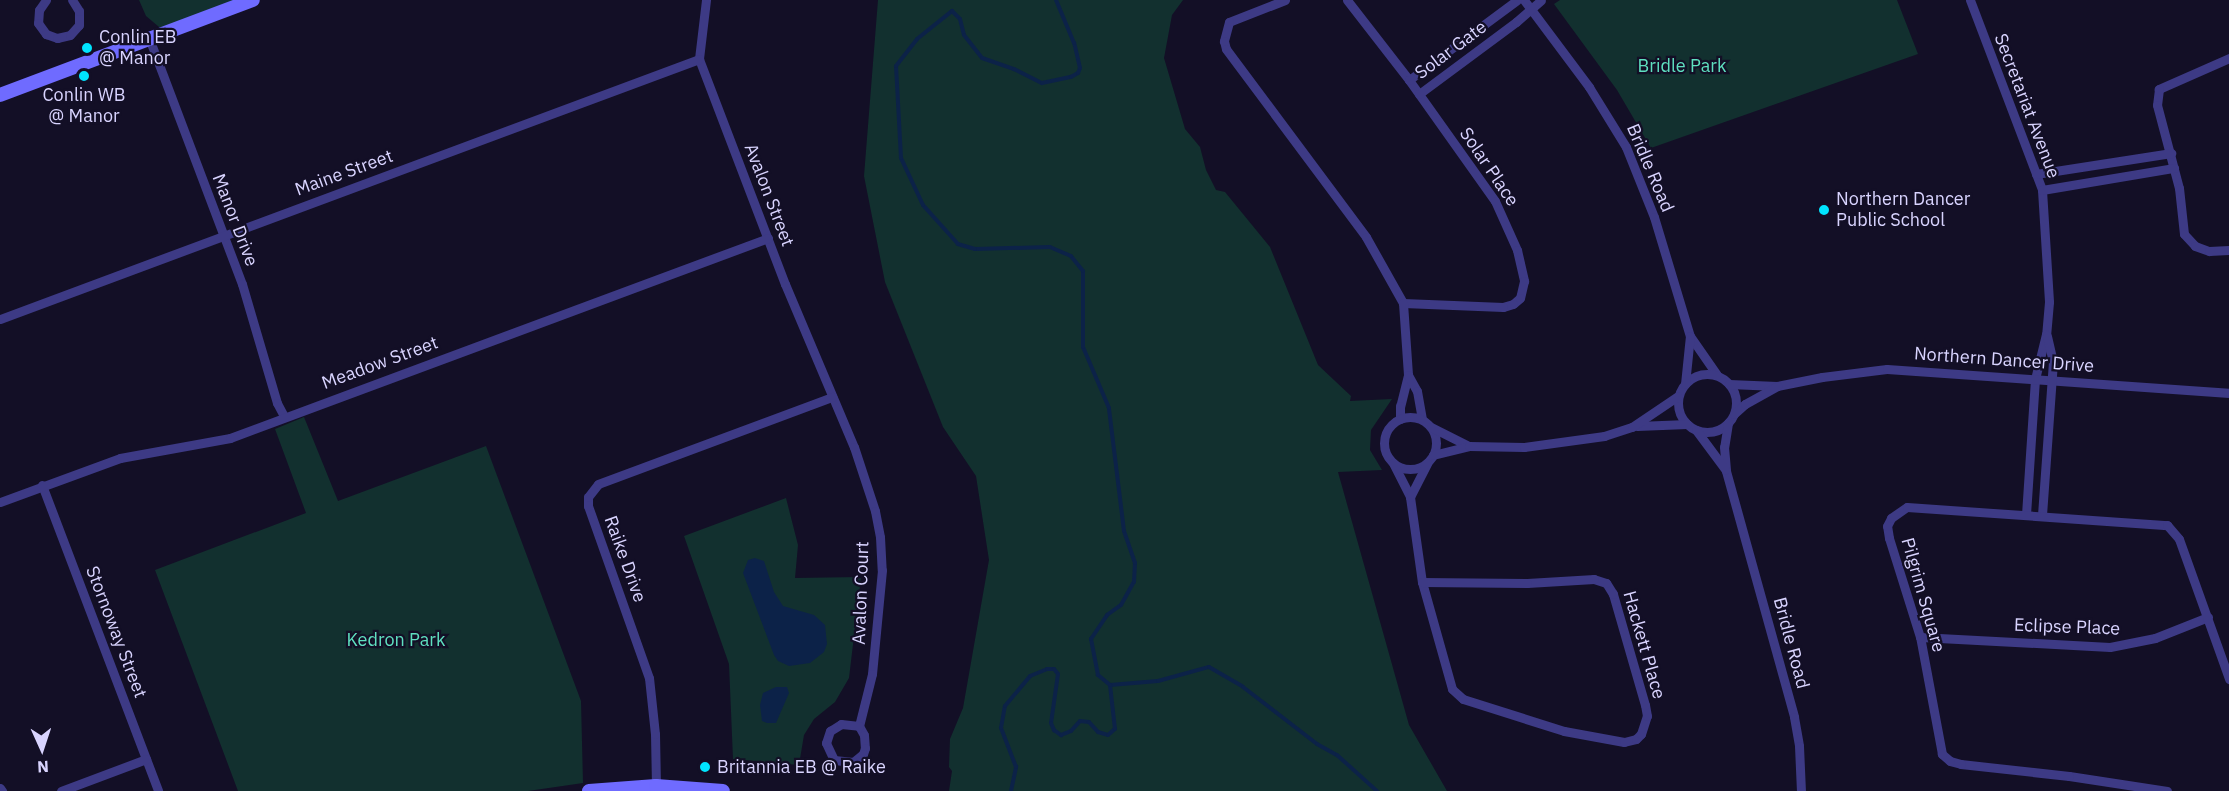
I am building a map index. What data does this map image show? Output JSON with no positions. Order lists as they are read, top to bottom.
{
  "streets": {
    "street": [
      "Solar Gate",
      "Secretariat Avenue",
      "Solar Place",
      "Bridle Road",
      "Maine Street",
      "Avalon Street",
      "Manor Drive",
      "Northern Dancer Drive",
      "Meadow Street",
      "Raike Drive",
      "Avalon Court",
      "Pilgrim Square",
      "Eclipse Place",
      "Stornoway Street",
      "Hackett Place"
    ]
  },
  "crossings": [
    ["Solar Gate", "Solar Place"],
    ["Solar Gate", "Bridle Road"],
    ["Secretariat Avenue", "Northern Dancer Drive"],
    ["Secretariat Avenue", "Pilgrim Square"],
    ["Bridle Road", "Northern Dancer Drive"],
    ["Maine Street", "Avalon Street"],
    ["Maine Street", "Manor Drive"],
    ["Avalon Street", "Meadow Street"],
    ["Avalon Street", "Raike Drive"],
    ["Avalon Street", "Avalon Court"],
    ["Manor Drive", "Meadow Street"],
    ["Meadow Street", "Stornoway Street"],
    ["Raike Drive", "Avalon Court"],
    ["Pilgrim Square", "Eclipse Place"]
  ],
  "parks": ["Bridle Park", "Kedron Park"],
  "places": [
    "Conlin EB @ Manor",
    "Conlin WB @ Manor",
    "Northern Dancer Public School",
    "Britannia EB @ Raike"
  ],
  "north": "bottom"
}
